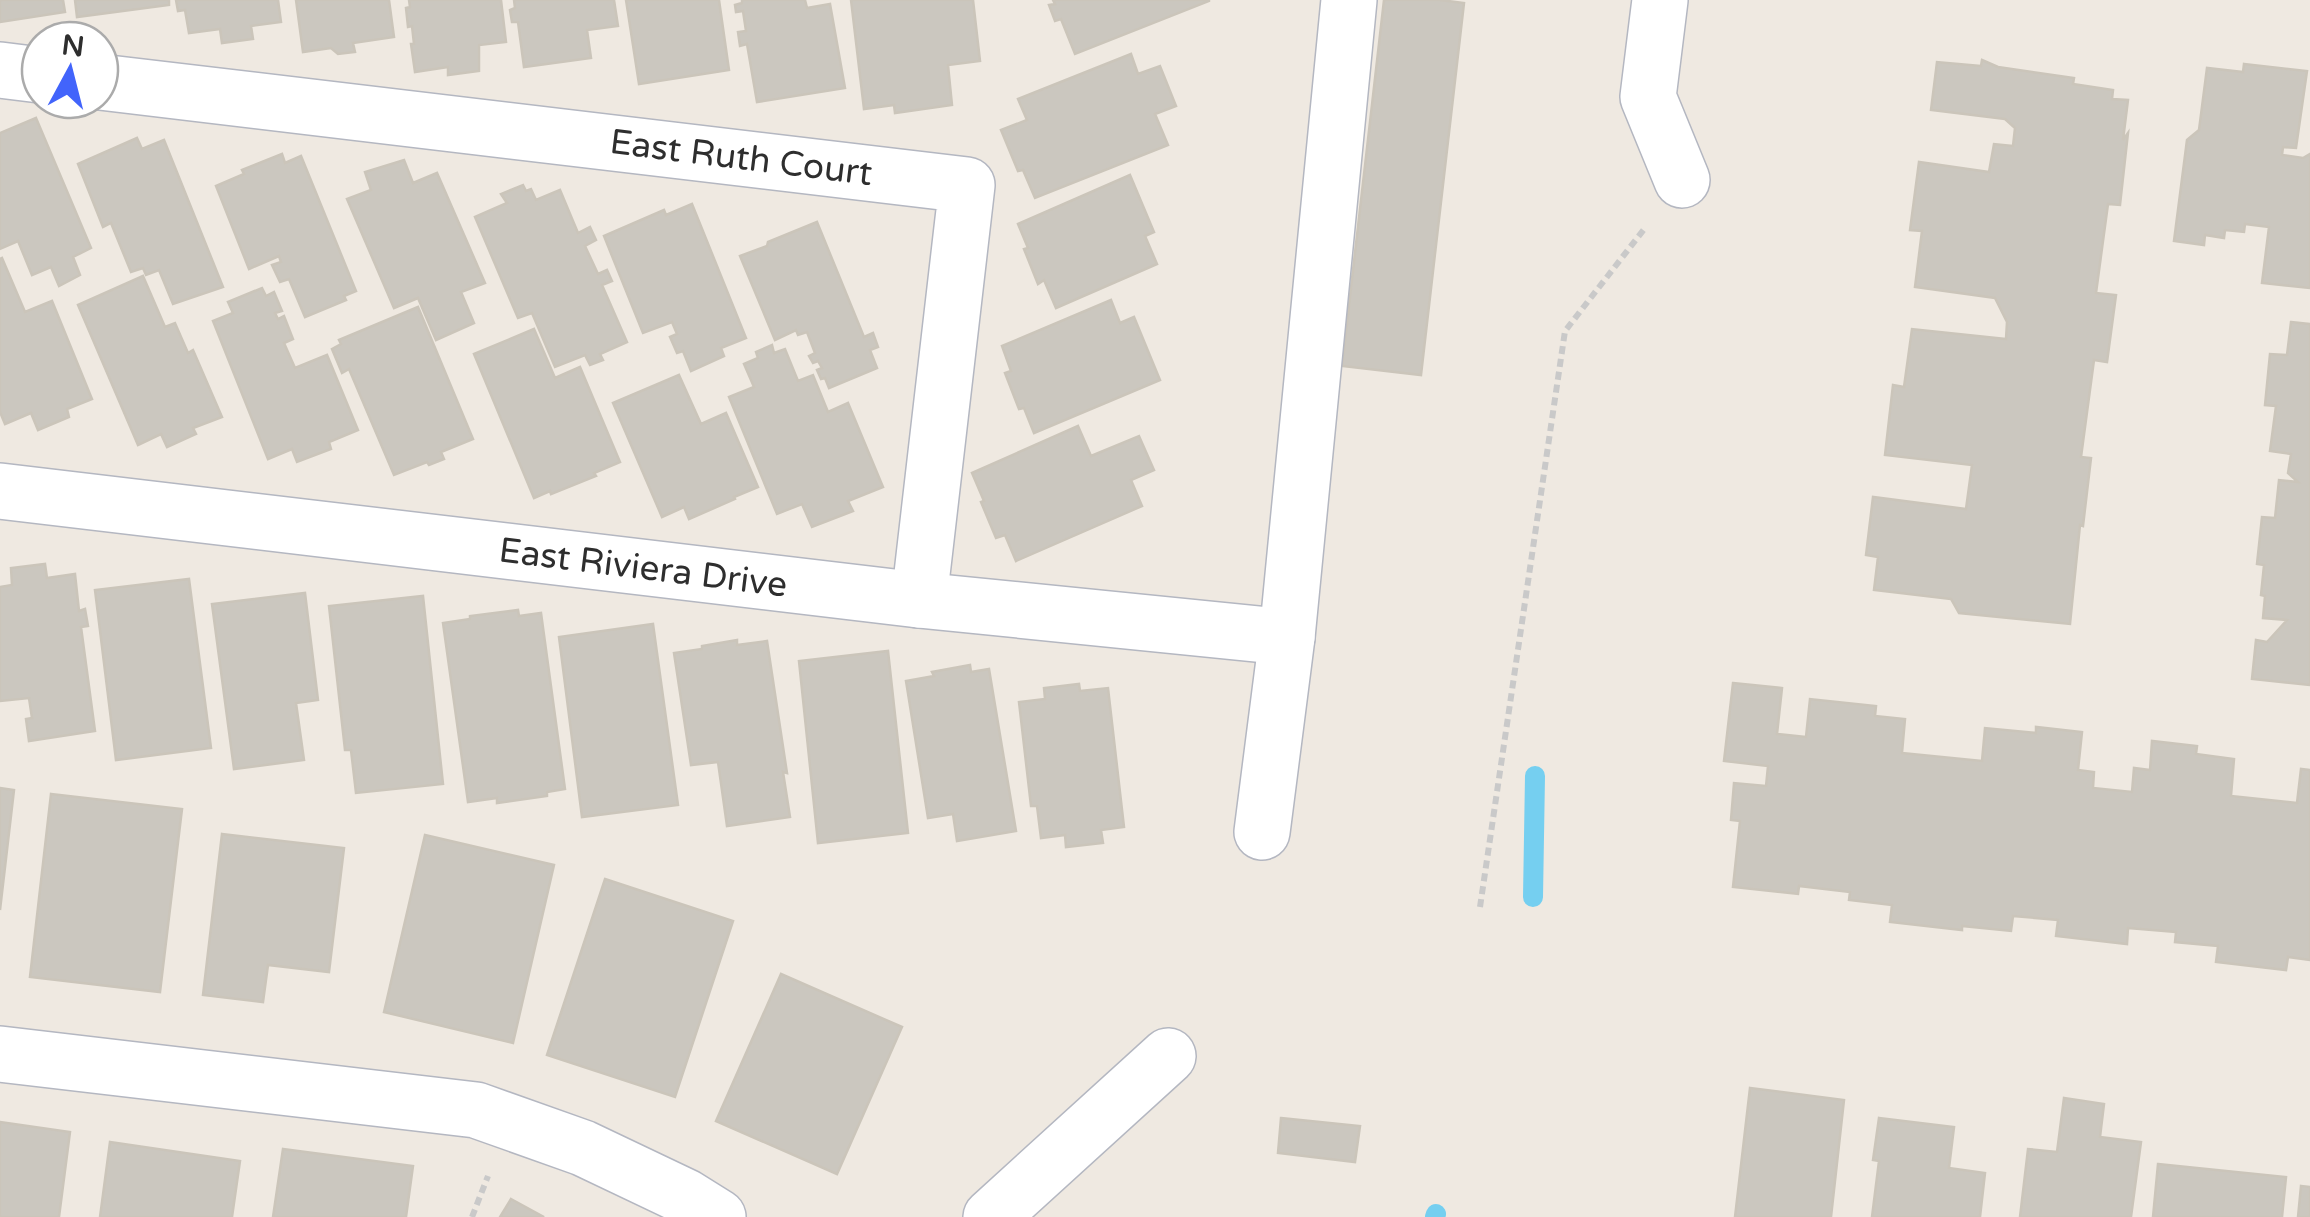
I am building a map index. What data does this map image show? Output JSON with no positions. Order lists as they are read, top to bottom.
{
  "streets": {
    "street": ["East Ruth Court", "East Riviera Drive"]
  },
  "crossings": [
    ["East Ruth Court", "East Riviera Drive"]
  ],
  "north": "top"
}
